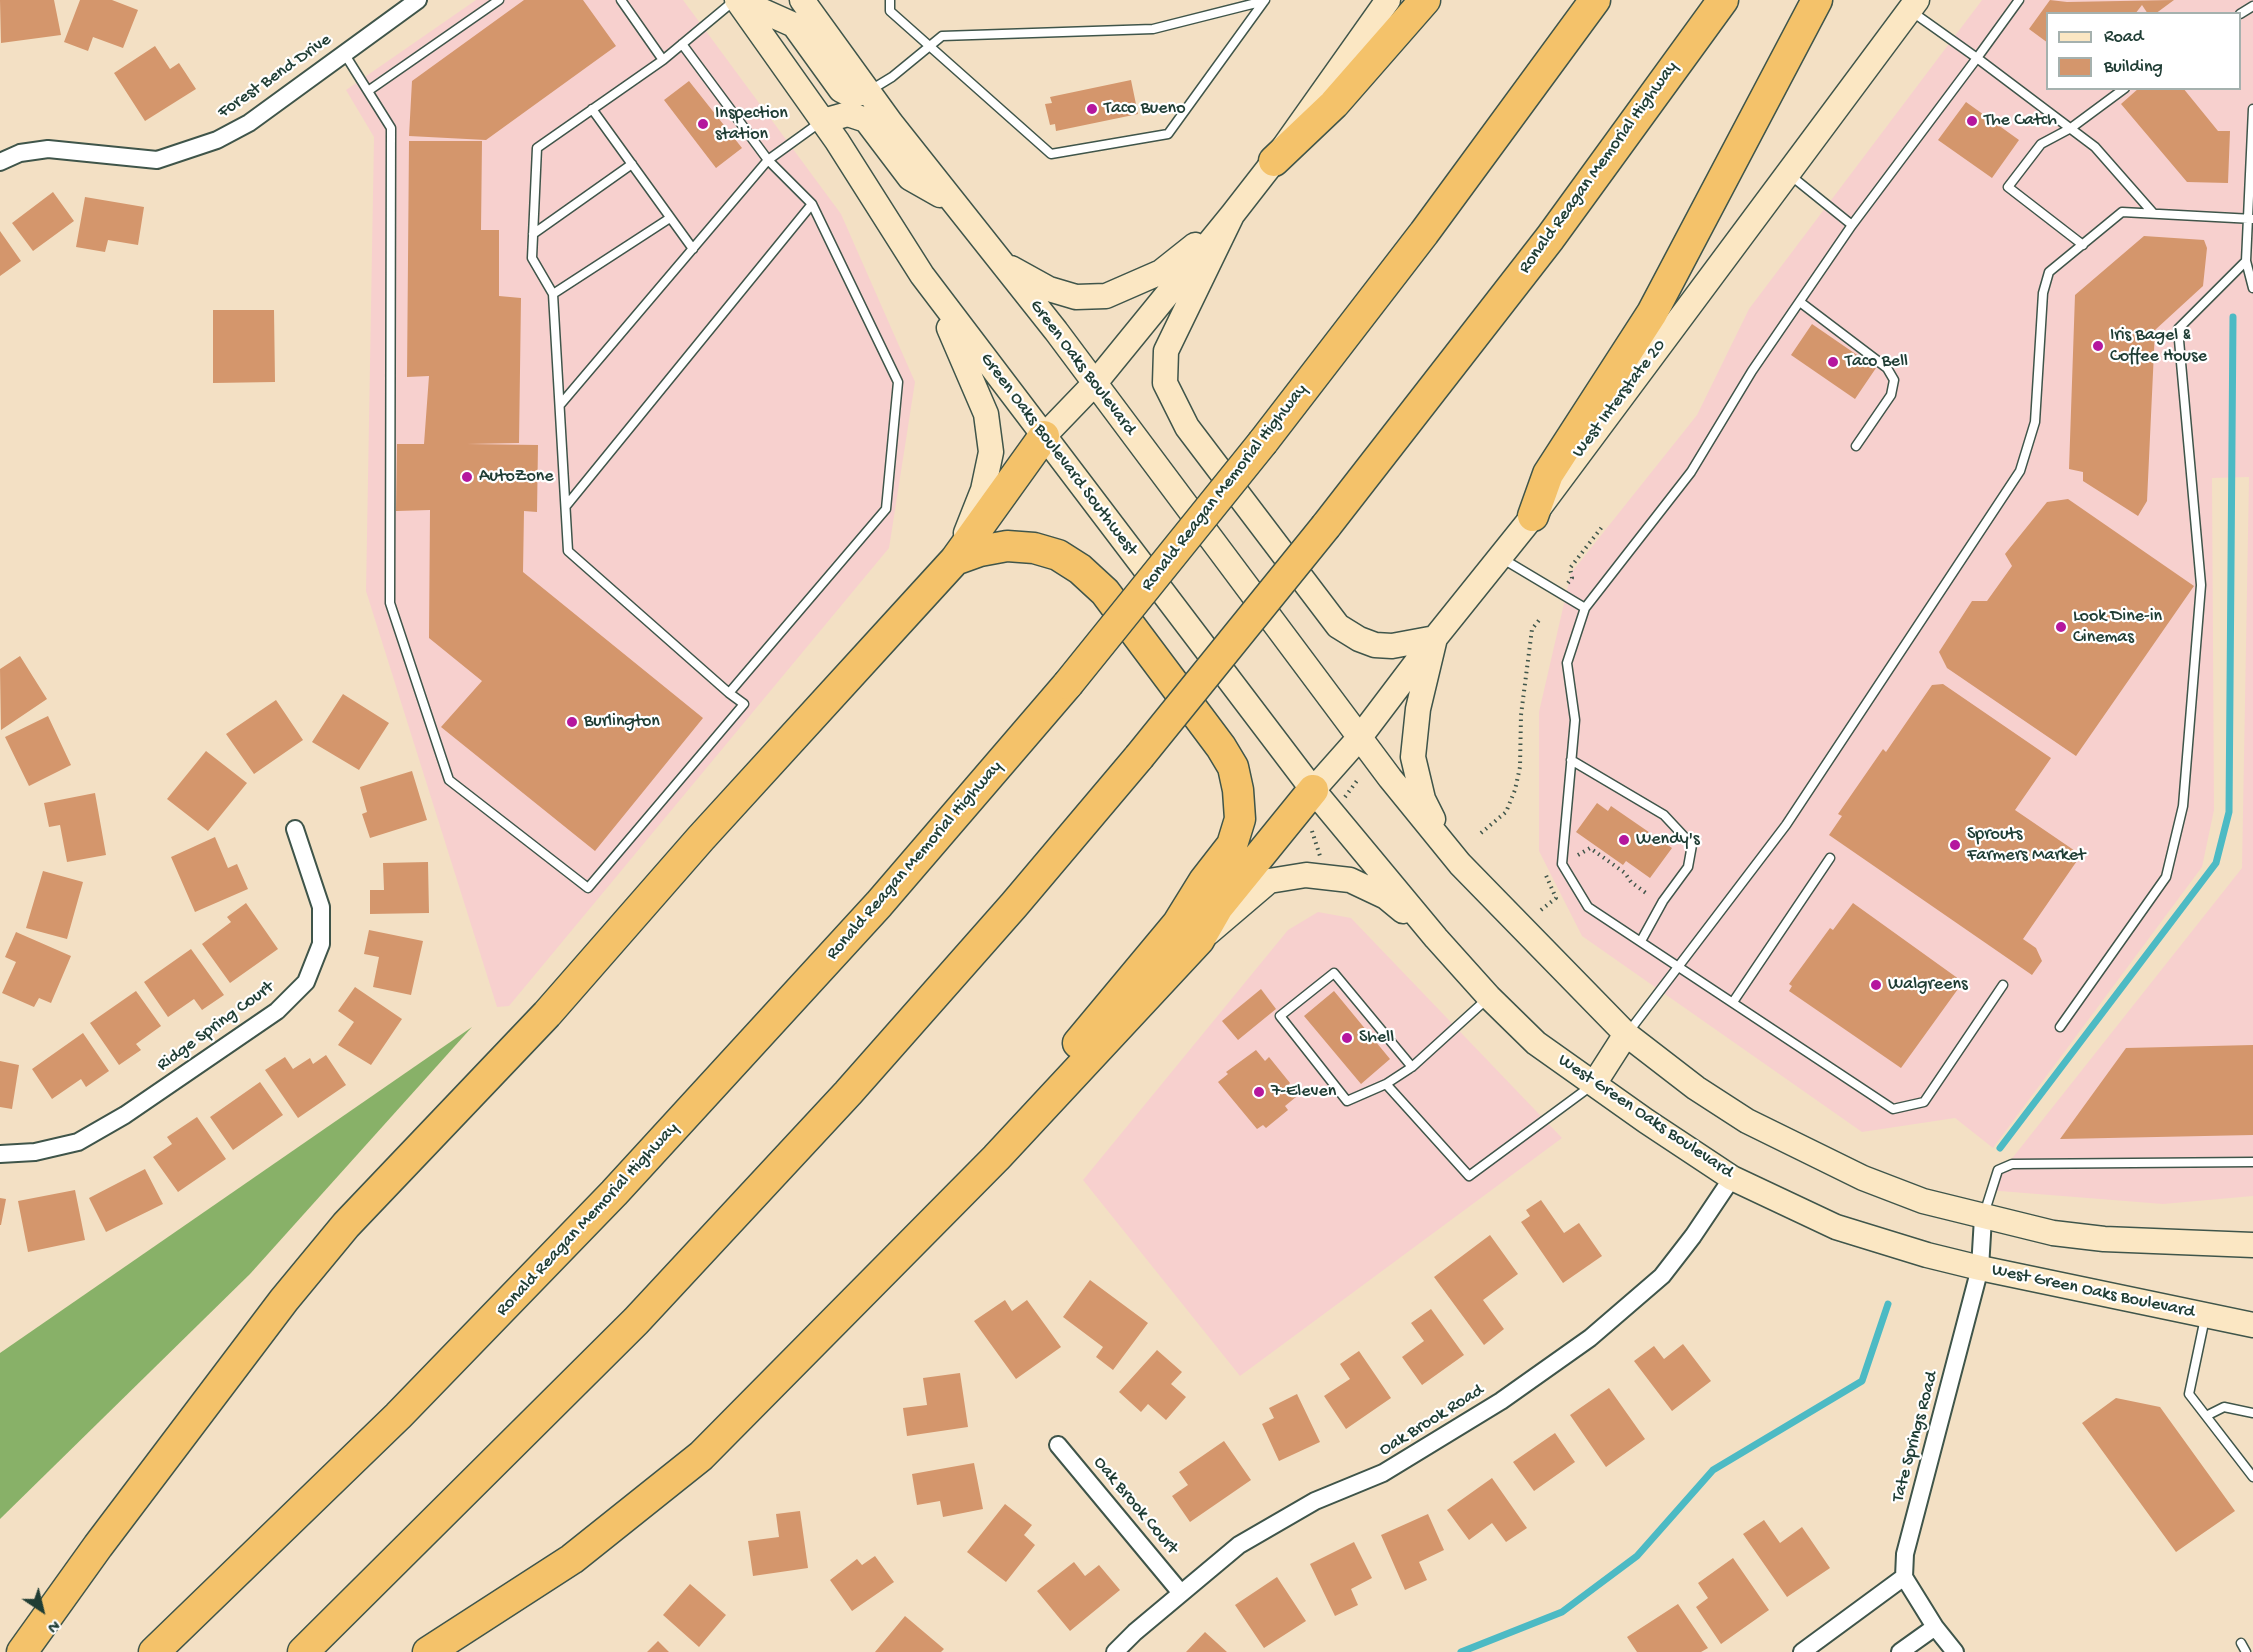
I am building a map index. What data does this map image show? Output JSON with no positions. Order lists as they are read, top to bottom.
{
  "streets": {
    "highway": ["Ronald Reagan Memorial Highway"],
    "main road": [
      "Green Oaks Boulevard",
      "West Interstate 20",
      "Green Oaks Boulevard Southwest",
      "West Green Oaks Boulevard"
    ],
    "street": [
      "Forest Bend Drive",
      "Ridge Spring Court",
      "Oak Brook Road",
      "Tate Springs Road",
      "Oak Brook Court"
    ]
  },
  "crossings": [
    ["Green Oaks Boulevard", "West Interstate 20"],
    ["West Interstate 20", "Green Oaks Boulevard Southwest"],
    ["West Interstate 20", "West Green Oaks Boulevard"],
    ["Green Oaks Boulevard Southwest", "West Green Oaks Boulevard"],
    ["West Green Oaks Boulevard", "Oak Brook Road"],
    ["West Green Oaks Boulevard", "Tate Springs Road"],
    ["Oak Brook Road", "Oak Brook Court"]
  ],
  "places": [
    "Taco Bueno",
    "The Catch",
    "Inspection station",
    "Iris Bagel & Coffee House",
    "Taco Bell",
    "AutoZone",
    "Look Dine-in Cinemas",
    "Burlington",
    "Wendy's",
    "Sprouts Farmers Market",
    "Walgreens",
    "Shell",
    "7-Eleven"
  ],
  "legend": ["Road", "Building"],
  "north": "bottom right"
}
